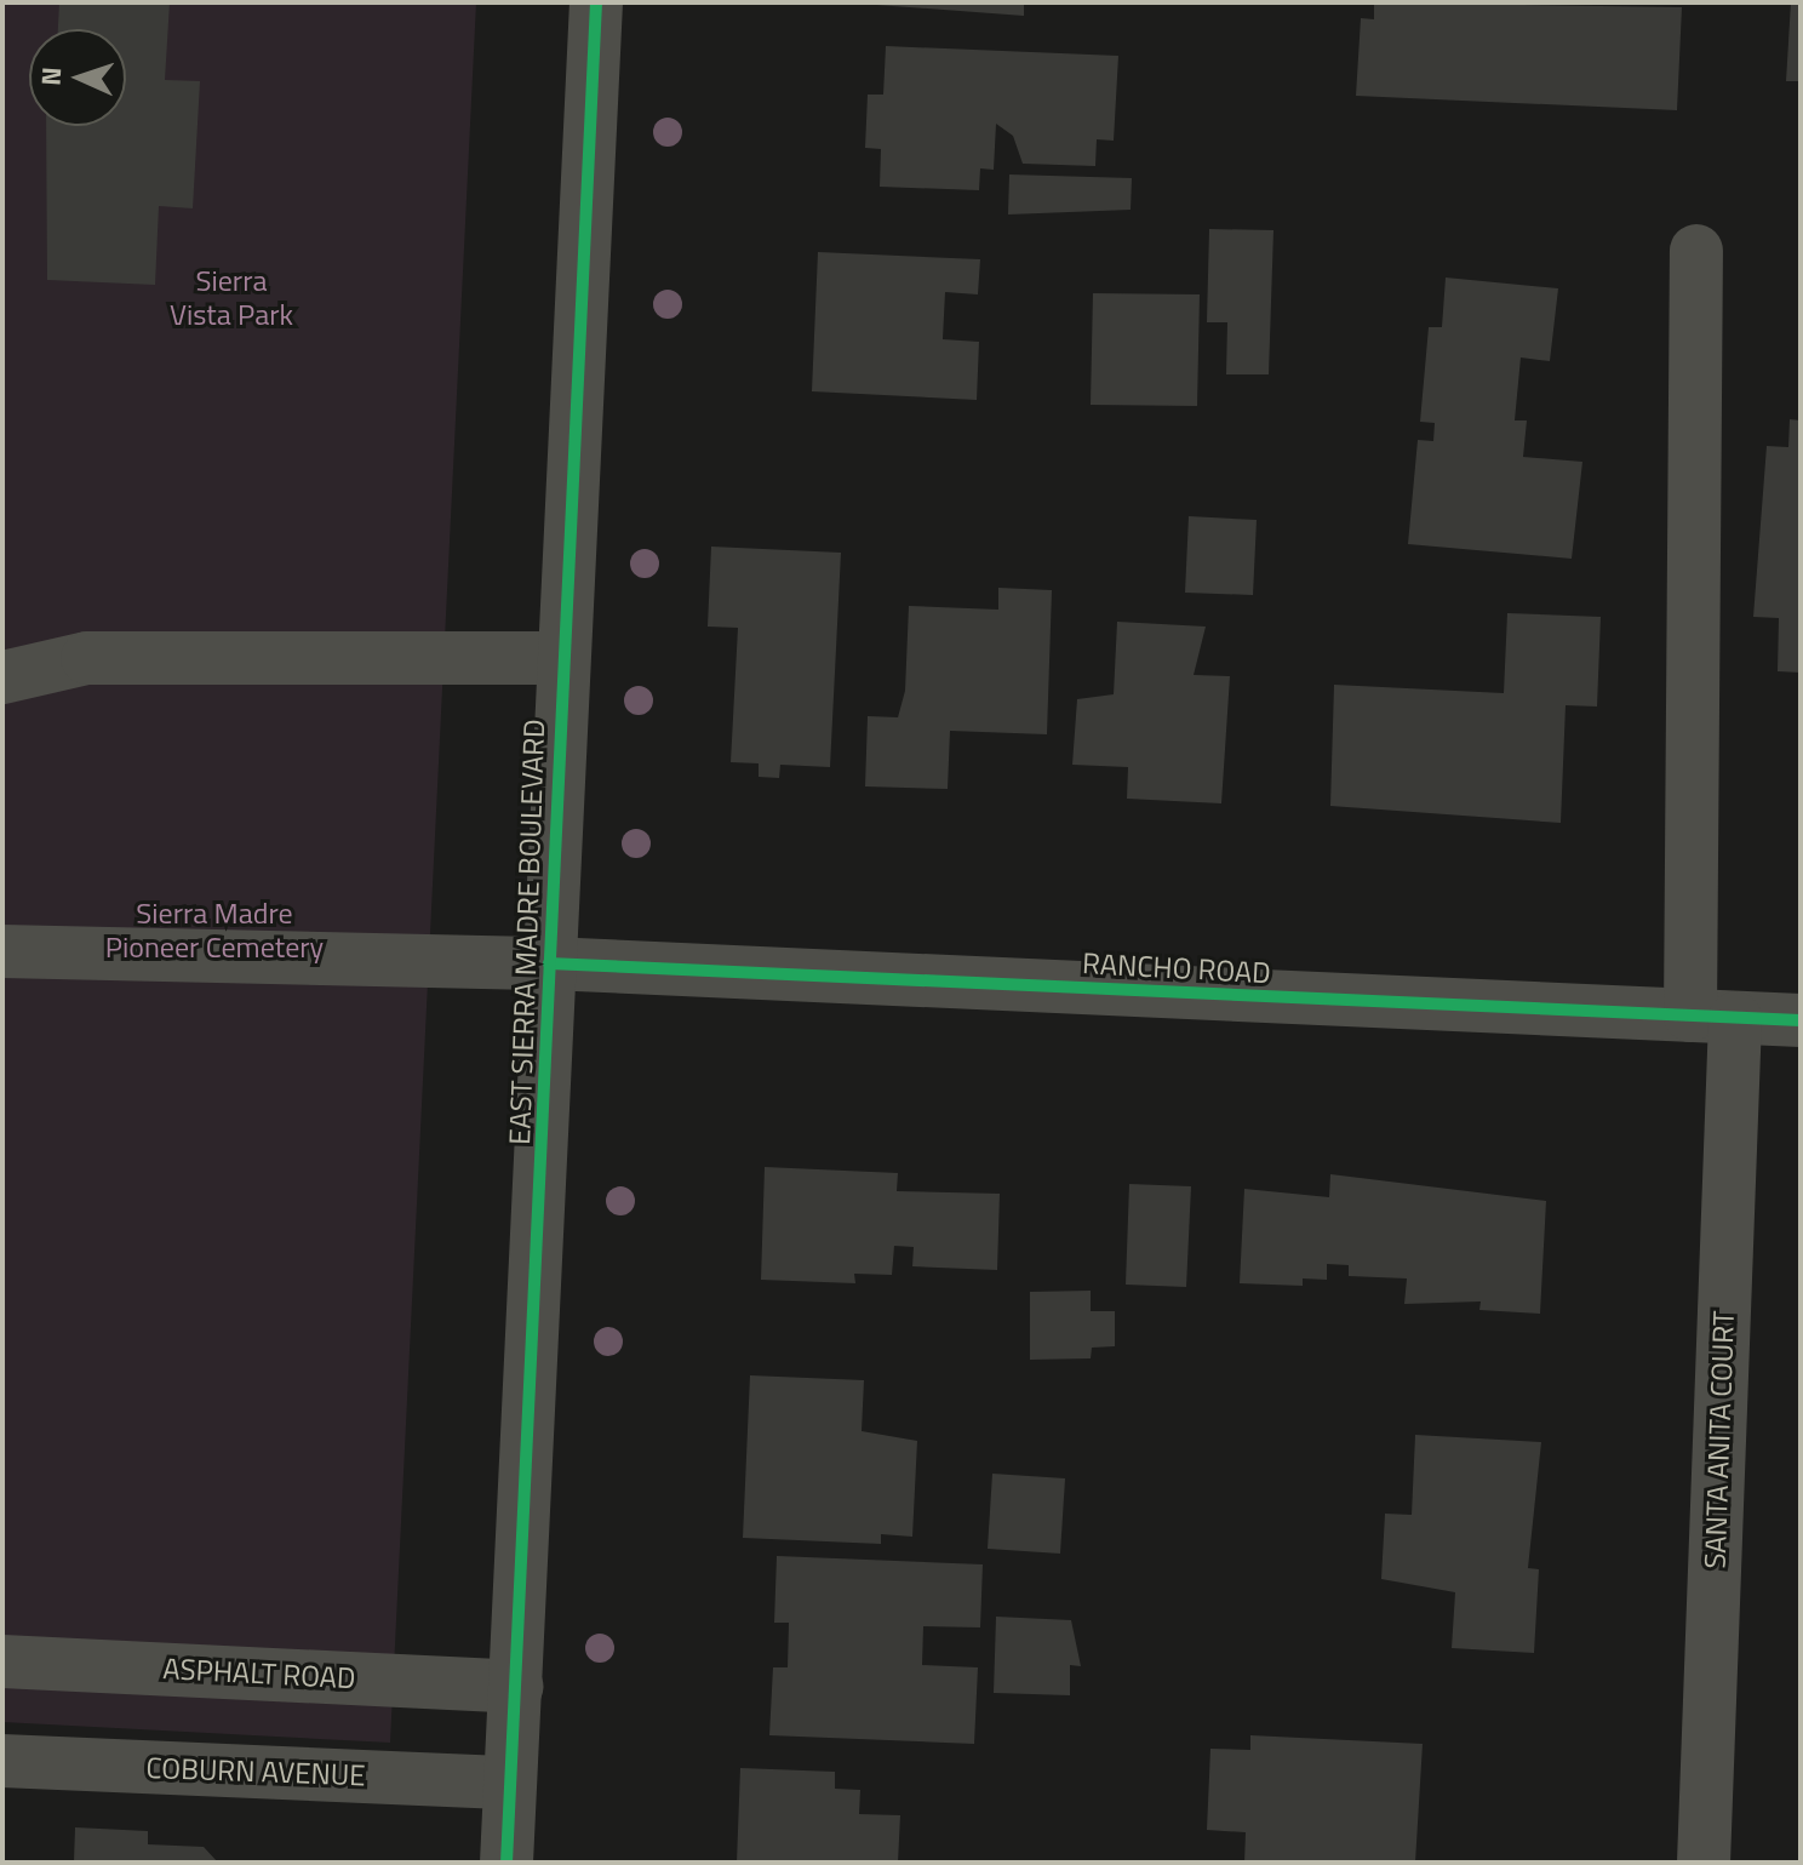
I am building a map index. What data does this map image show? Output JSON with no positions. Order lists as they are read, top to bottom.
{
  "streets": {
    "street": [
      "EAST SIERRA MADRE BOULEVARD",
      "RANCHO ROAD",
      "SANTA ANITA COURT",
      "ASPHALT ROAD",
      "COBURN AVENUE"
    ]
  },
  "crossings": [
    ["EAST SIERRA MADRE BOULEVARD", "RANCHO ROAD"],
    ["EAST SIERRA MADRE BOULEVARD", "ASPHALT ROAD"],
    ["EAST SIERRA MADRE BOULEVARD", "COBURN AVENUE"],
    ["RANCHO ROAD", "SANTA ANITA COURT"]
  ],
  "parks": ["Sierra Vista Park", "Sierra Madre Pioneer Cemetery"],
  "north": "left"
}
